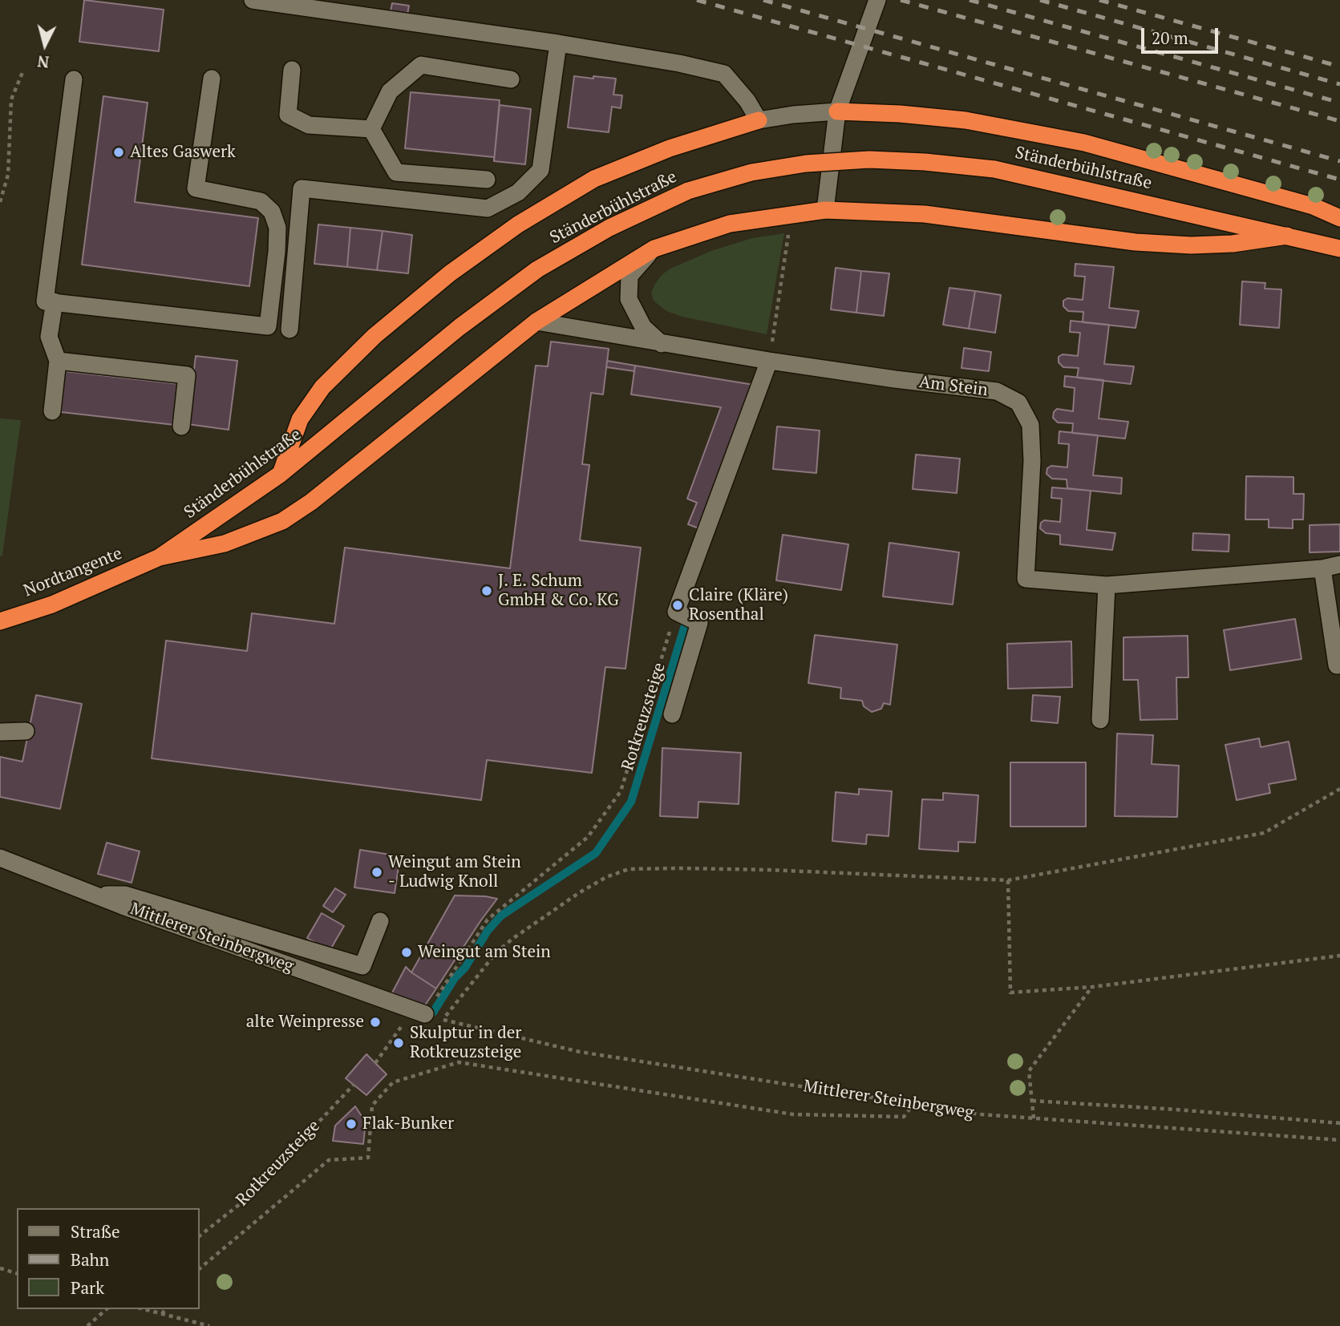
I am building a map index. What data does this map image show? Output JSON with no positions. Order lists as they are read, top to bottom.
{
  "streets": {
    "highway": ["Ständerbühlstraße", "Nordtangente"],
    "street": ["Am Stein", "Rotkreuzsteige", "Mittlerer Steinbergweg"]
  },
  "crossings": [
    ["Ständerbühlstraße", "Nordtangente"],
    ["Rotkreuzsteige", "Mittlerer Steinbergweg"]
  ],
  "places": [
    "Altes Gaswerk",
    "J. E. Schum GmbH & Co. KG",
    "Claire (Kläre) Rosenthal",
    "Weingut am Stein - Ludwig Knoll",
    "Weingut am Stein",
    "alte Weinpresse",
    "Skulptur in der Rotkreuzsteige",
    "Flak-Bunker"
  ],
  "legend": ["Straße", "Bahn", "Park"],
  "scale_bar": "20 m",
  "north": "bottom"
}
